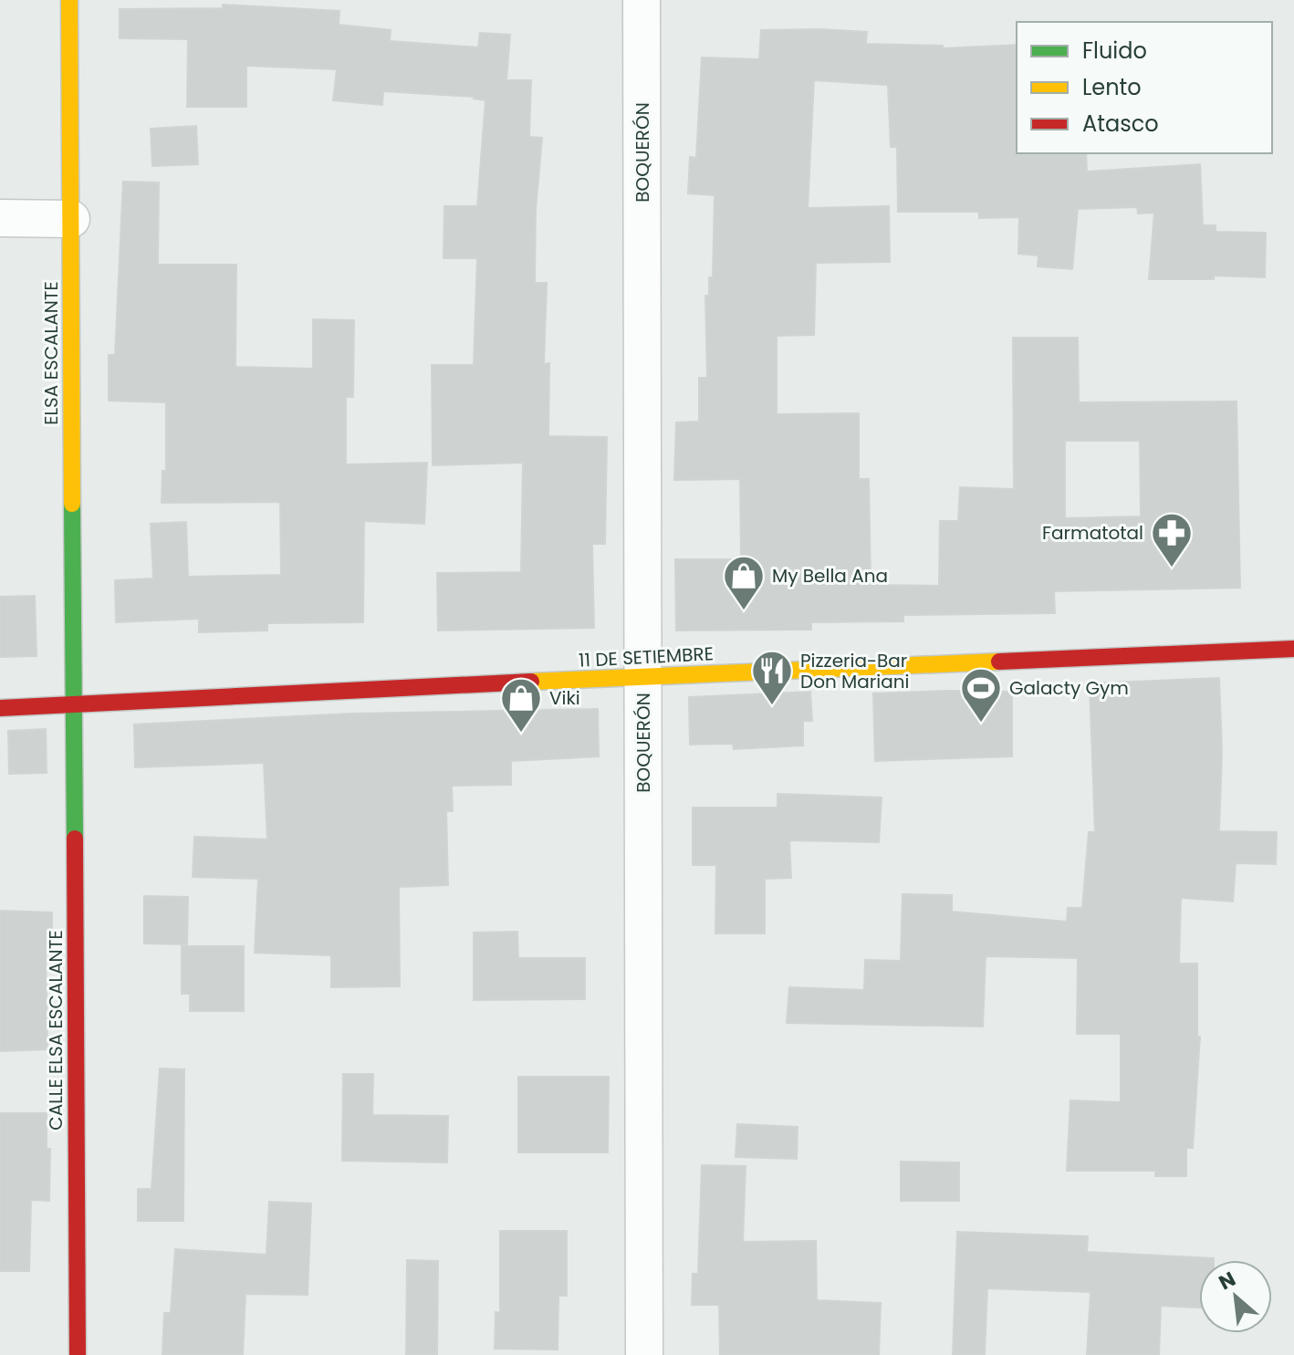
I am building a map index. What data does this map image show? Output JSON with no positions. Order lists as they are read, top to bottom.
{
  "streets": {
    "street": [
      "BOQUERÓN",
      "ELSA ESCALANTE",
      "11 DE SETIEMBRE",
      "CALLE ELSA ESCALANTE"
    ]
  },
  "crossings": [
    ["BOQUERÓN", "11 DE SETIEMBRE"],
    ["ELSA ESCALANTE", "11 DE SETIEMBRE"],
    ["ELSA ESCALANTE", "CALLE ELSA ESCALANTE"],
    ["11 DE SETIEMBRE", "CALLE ELSA ESCALANTE"]
  ],
  "places": {
    "pharmacy": ["Farmatotal"],
    "shop": ["My Bella Ana", "Viki"],
    "restaurant": ["Pizzeria-Bar Don Mariani"],
    "sports": ["Galacty Gym"]
  },
  "legend": ["Fluido", "Lento", "Atasco"],
  "north": "top left"
}
